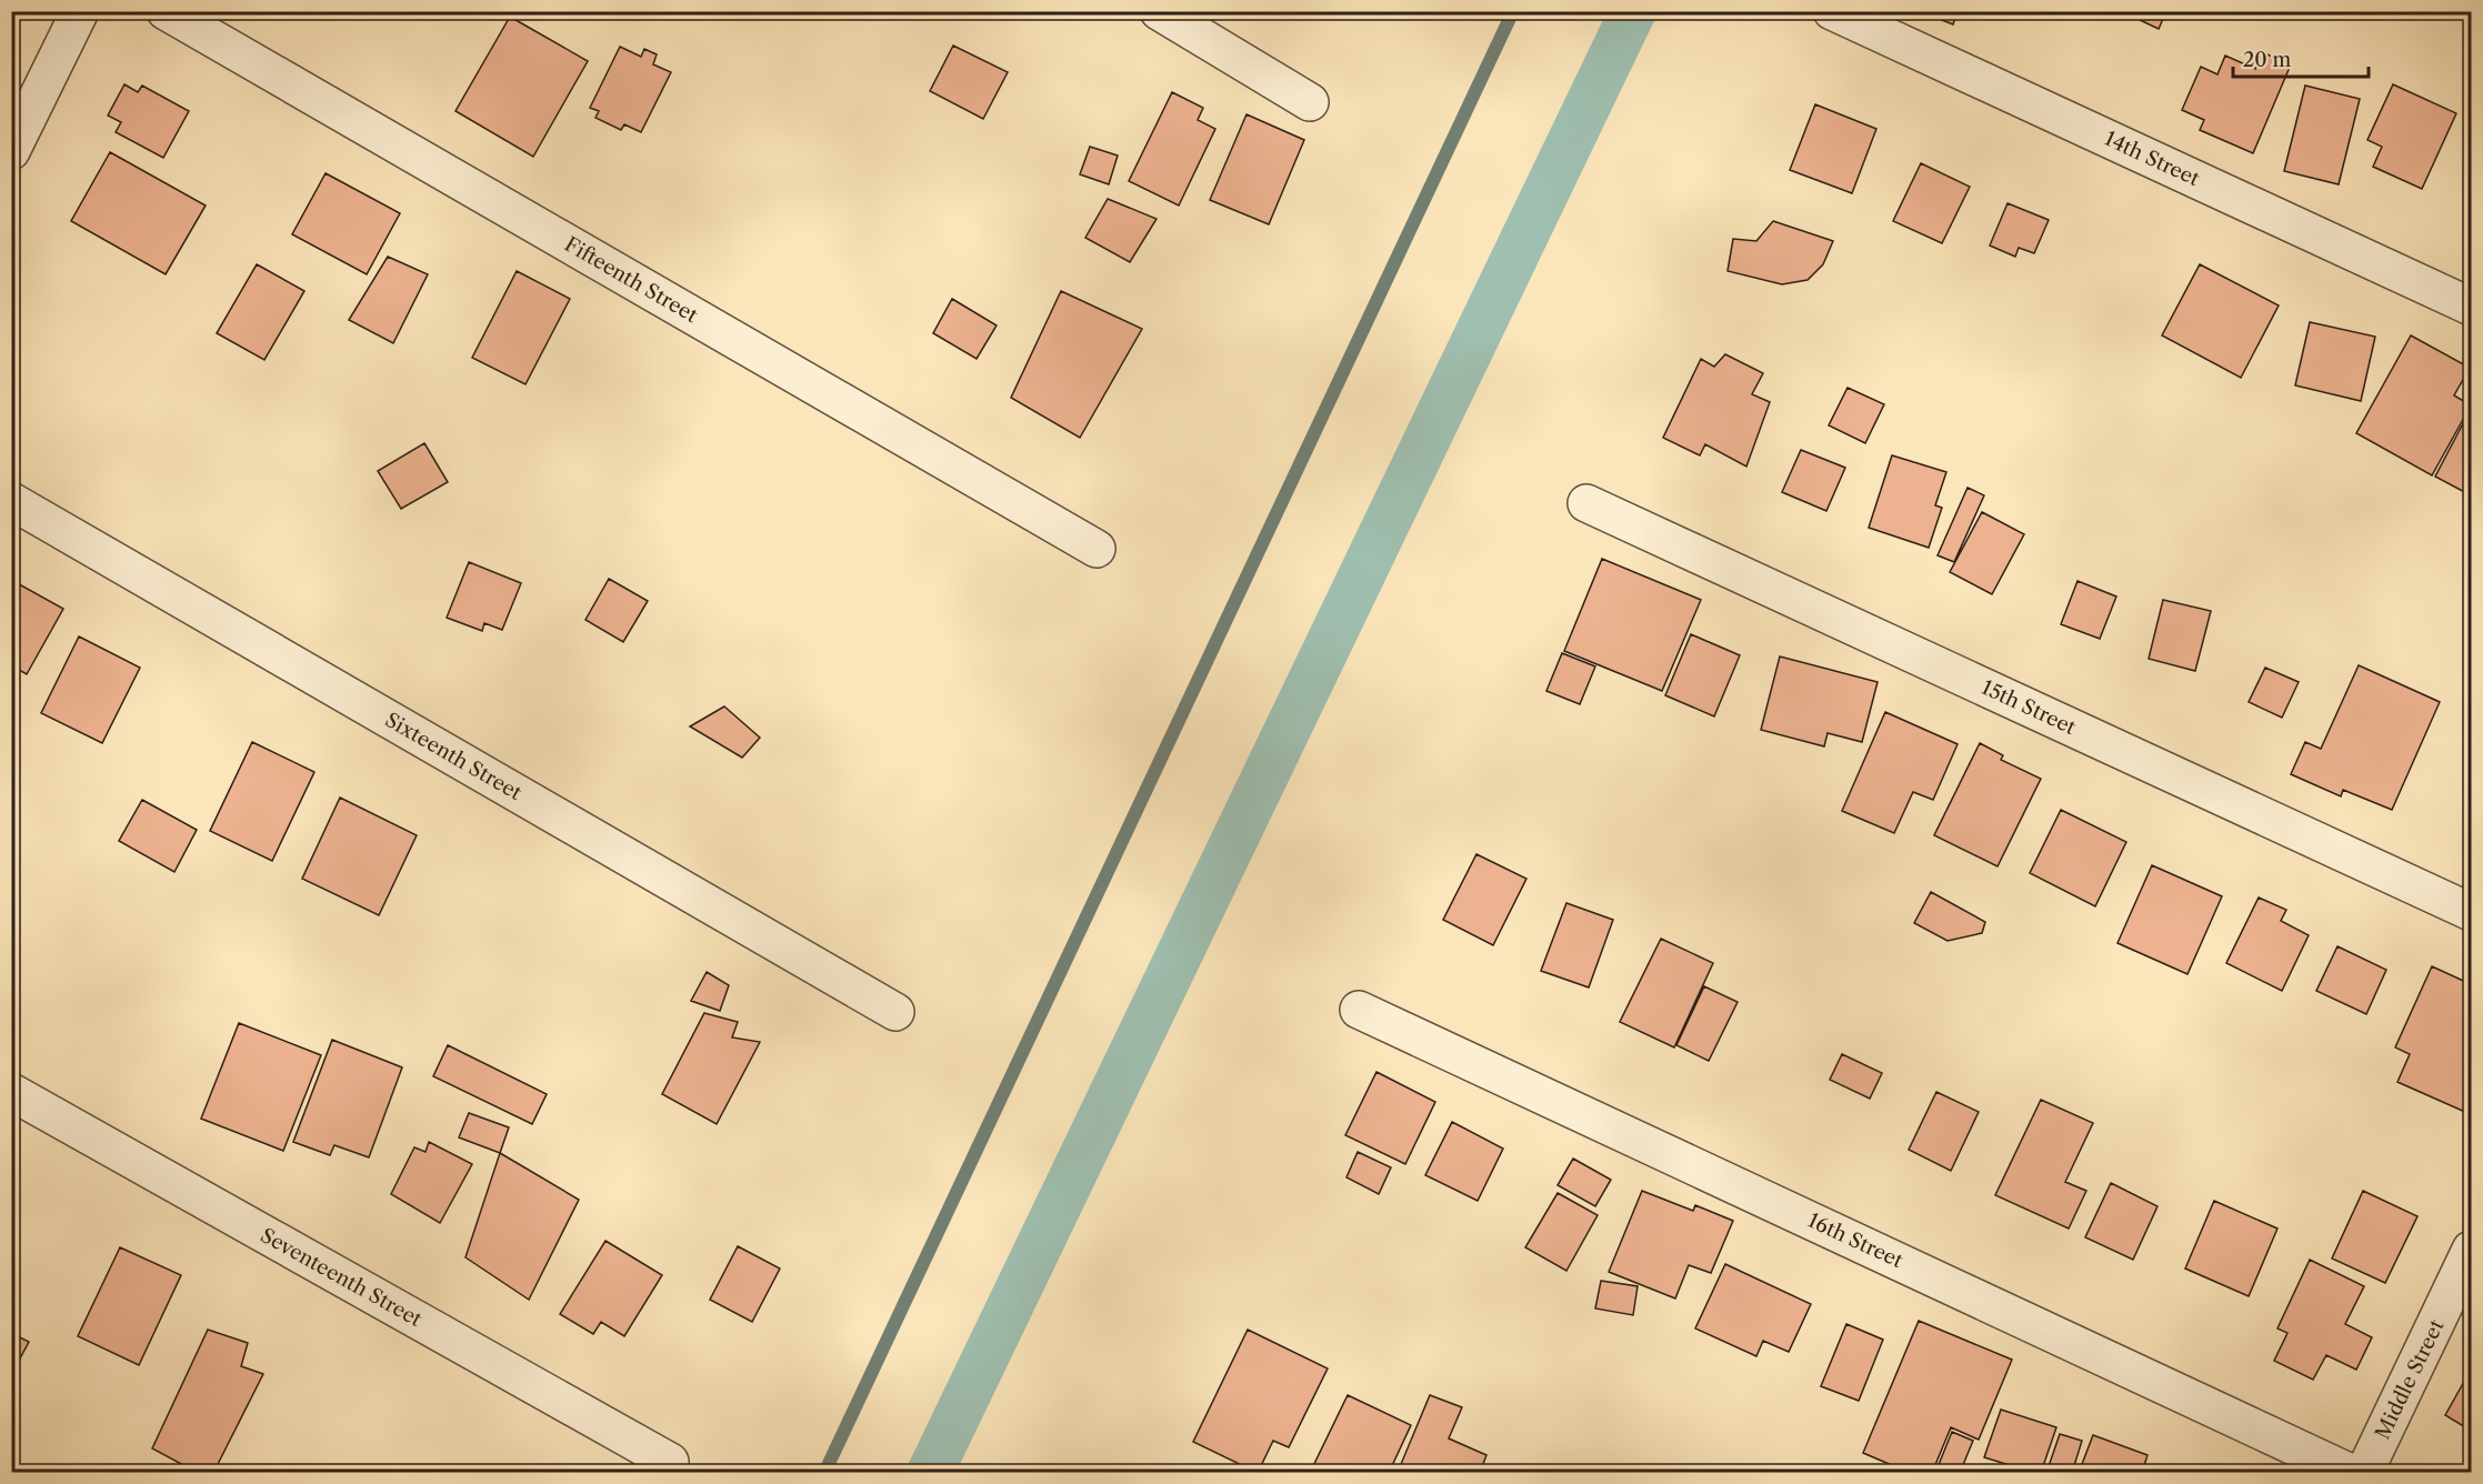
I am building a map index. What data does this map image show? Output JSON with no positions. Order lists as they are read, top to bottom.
{
  "streets": {
    "street": [
      "14th Street",
      "Fifteenth Street",
      "15th Street",
      "Sixteenth Street",
      "16th Street",
      "Seventeenth Street",
      "Middle Street"
    ]
  },
  "scale_bar": "20 m"
}
